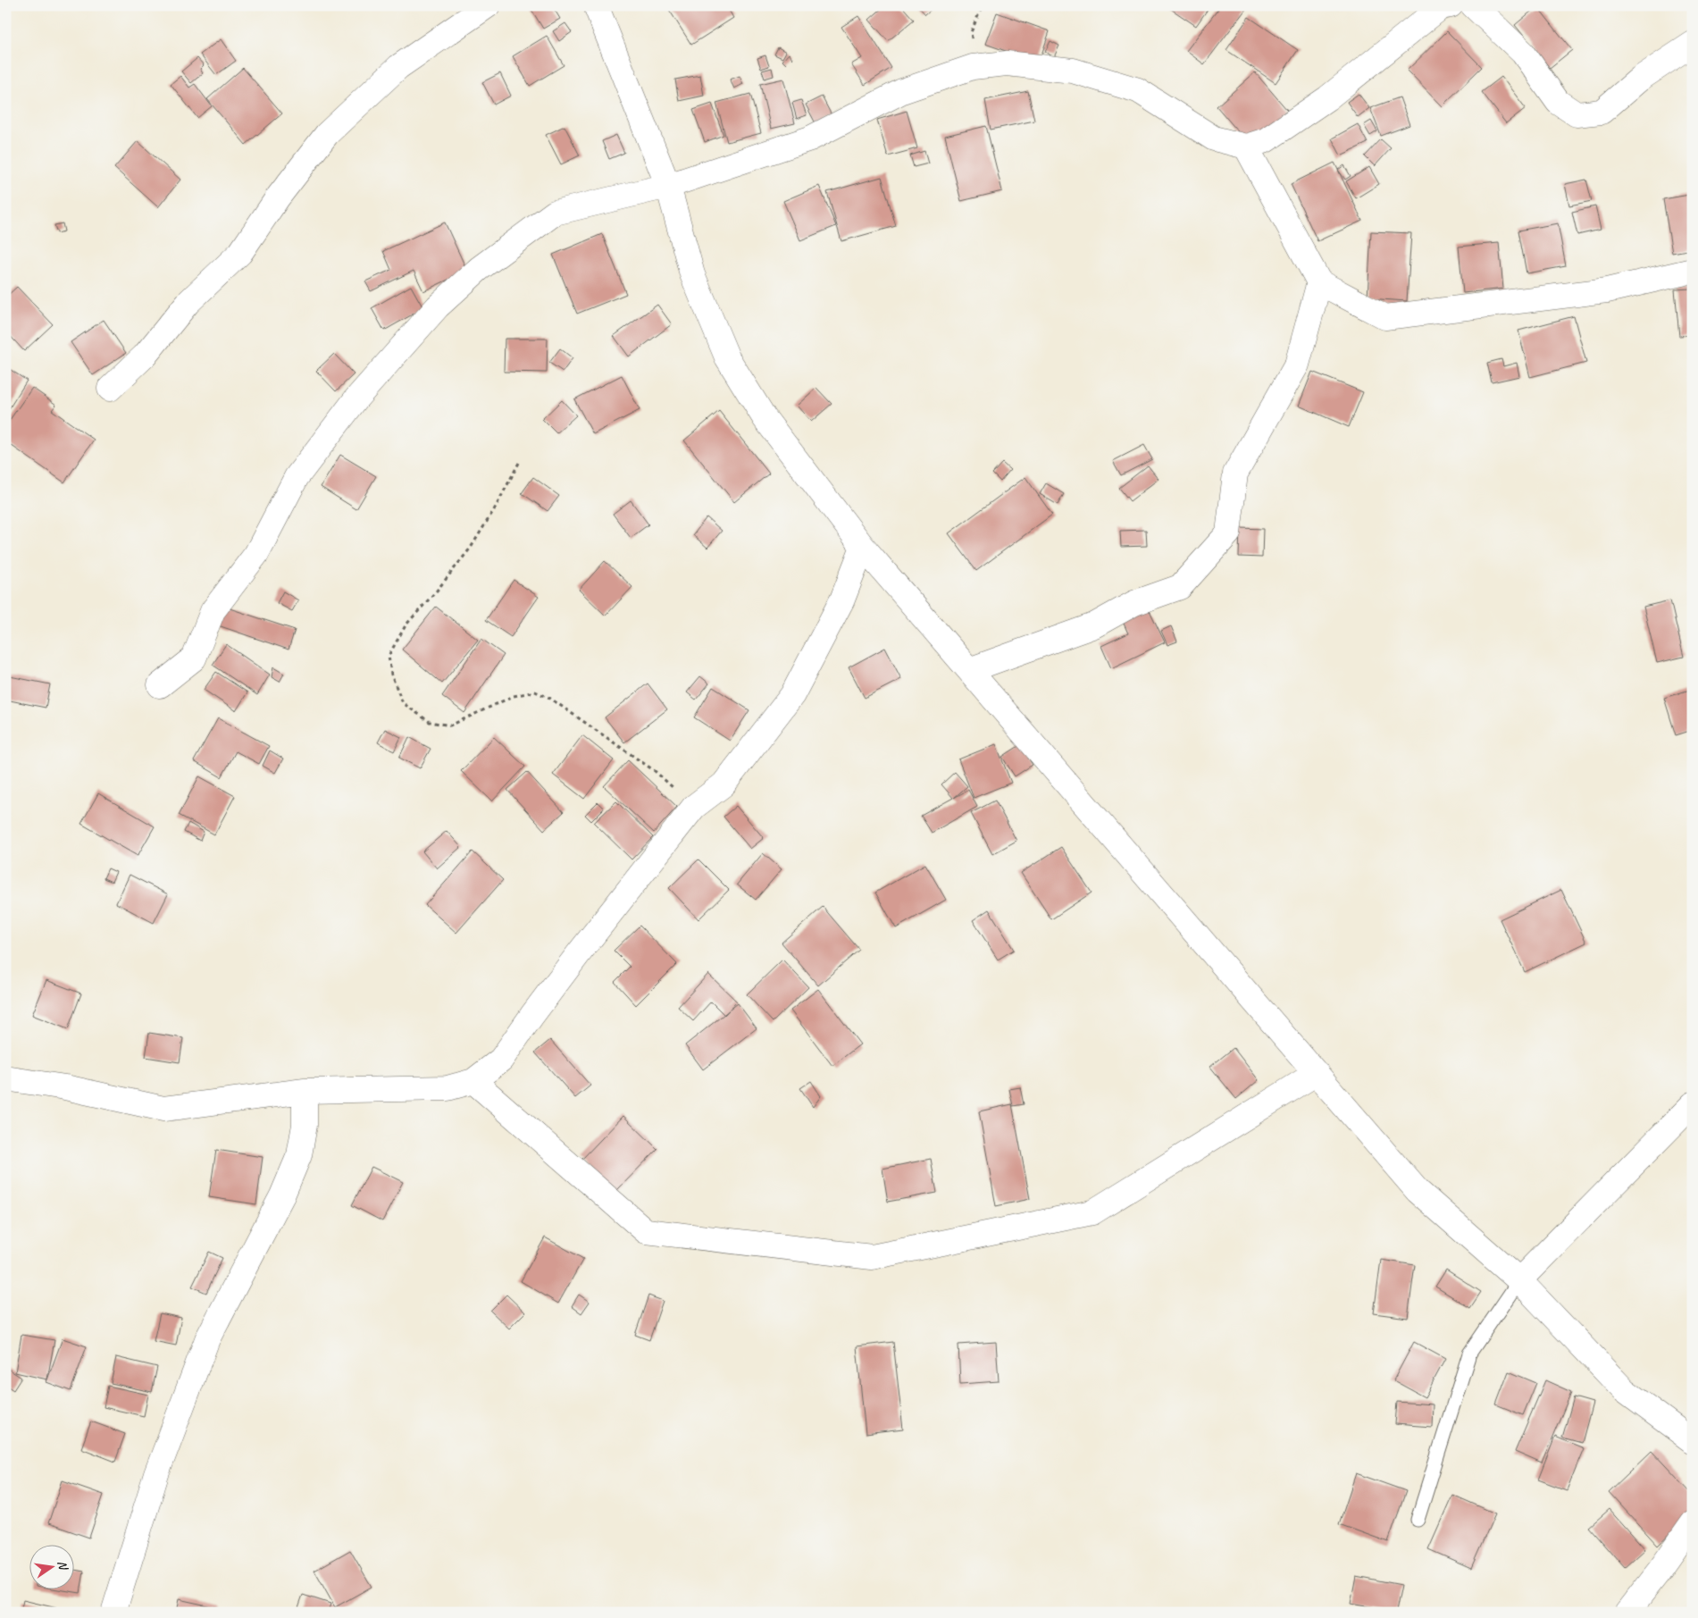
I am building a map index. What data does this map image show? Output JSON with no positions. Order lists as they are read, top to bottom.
{
  "north": "right"
}
